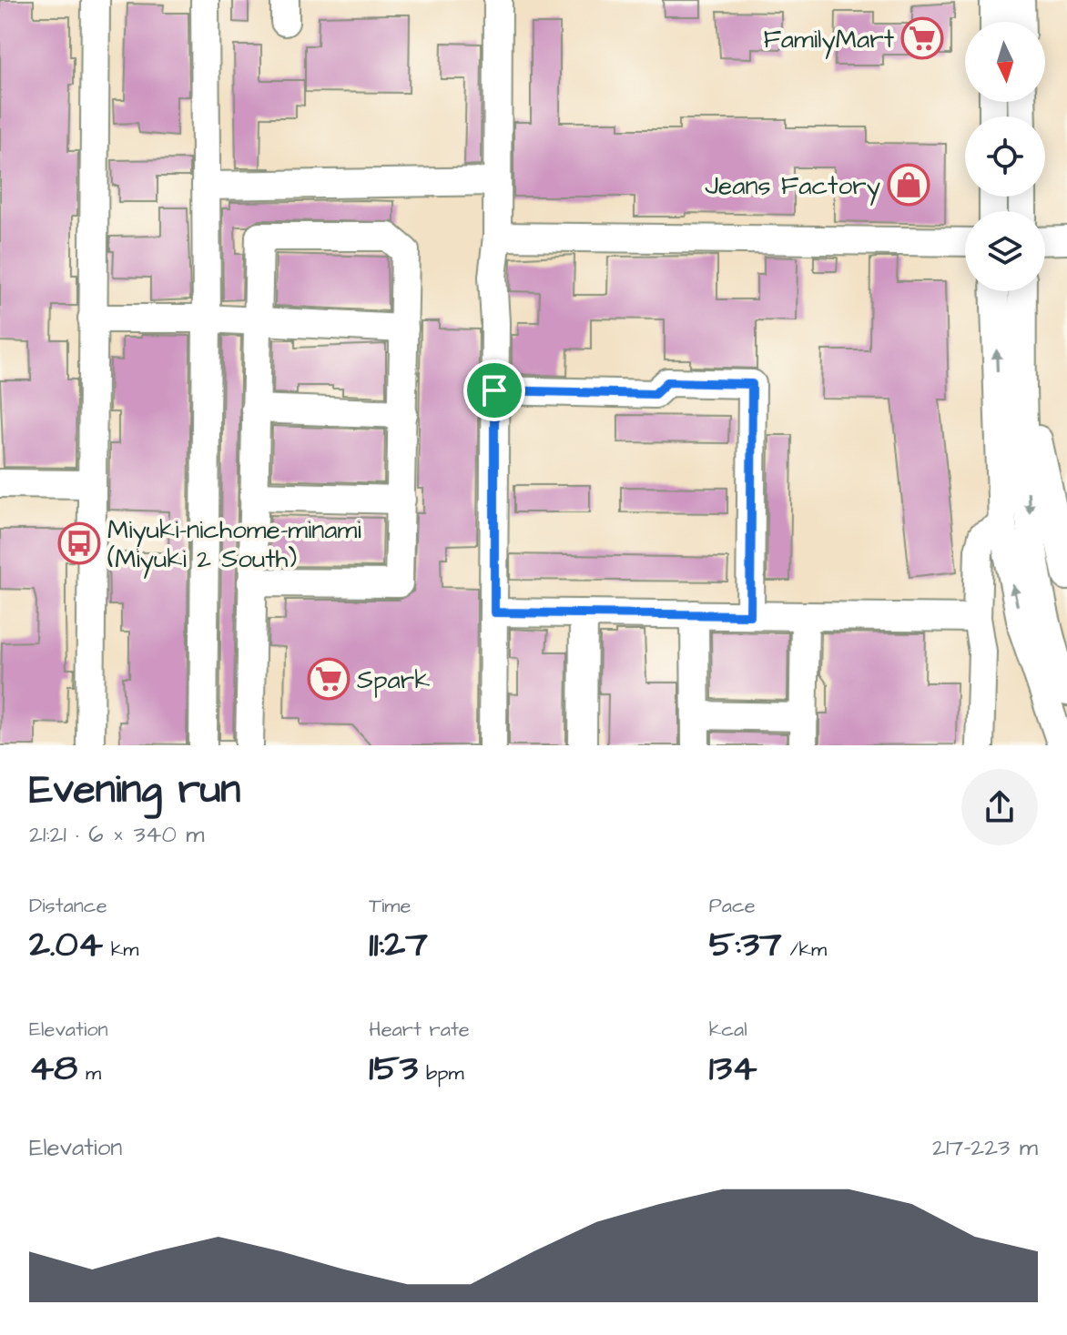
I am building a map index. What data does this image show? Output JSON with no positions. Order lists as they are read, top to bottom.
{
  "places": {
    "supermarket": ["FamilyMart", "Spark"],
    "shop": ["Jeans Factory"],
    "bus stop": ["Miyuki-nichome-minami (Miyuki 2 South)"]
  },
  "north": "bottom",
  "page": {
    "heading": ["Evening run", "21:21 · 6 × 340 m"],
    "stats": [
      ["Distance", "2.04 km"],
      ["Time", "11:27"],
      ["Pace", "5:37 /km"],
      ["Elevation", "48 m"],
      ["Heart rate", "153 bpm"],
      ["kcal", "134"]
    ],
    "chart": ["Elevation", "217–223 m"]
  }
}
